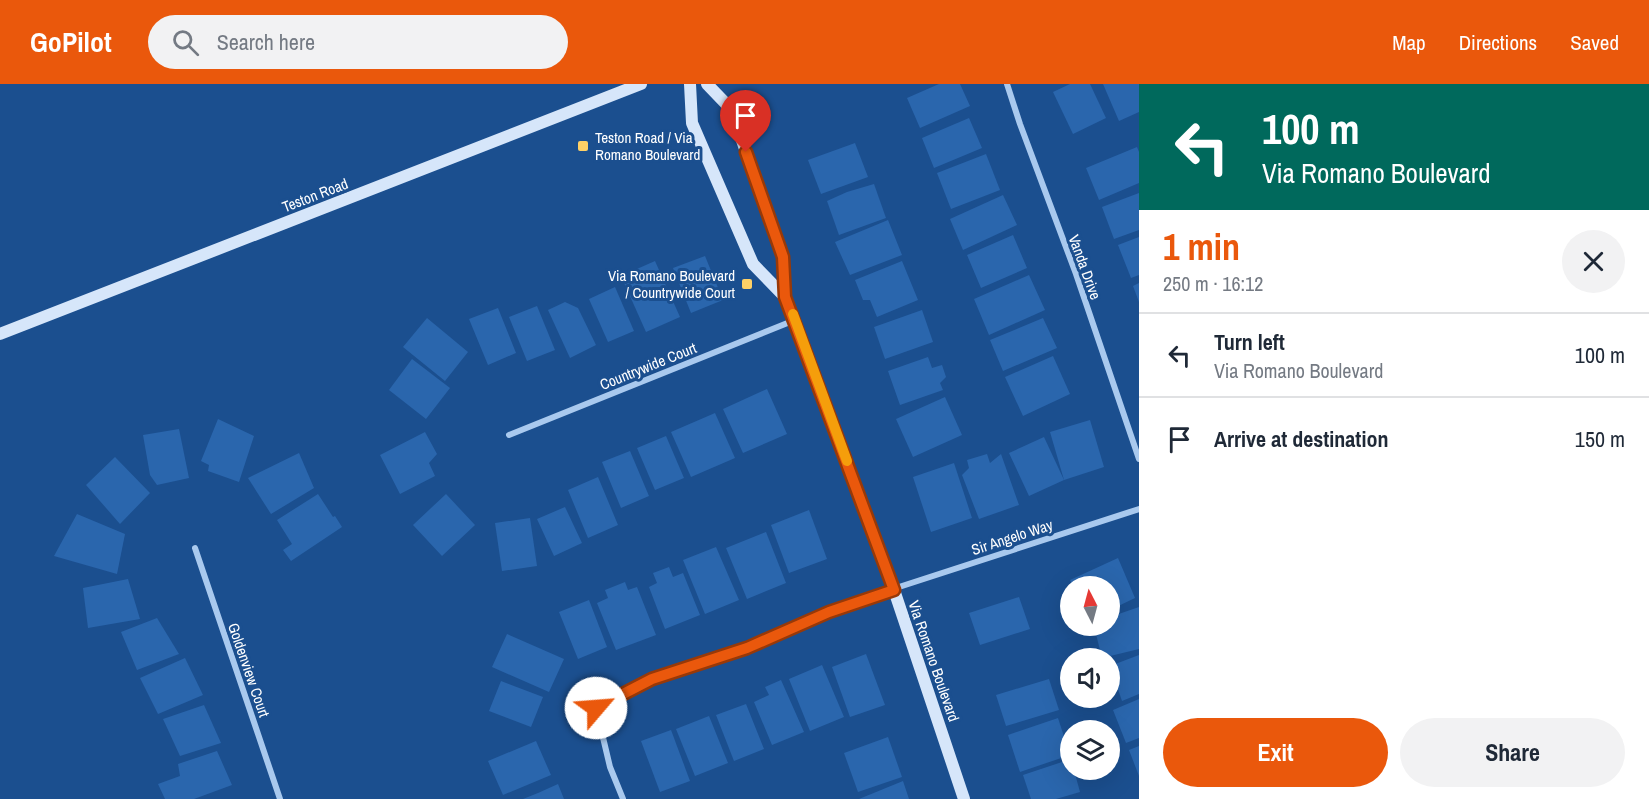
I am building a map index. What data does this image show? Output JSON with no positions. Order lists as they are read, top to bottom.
{
  "streets": {
    "street": [
      "Teston Road",
      "Vanda Drive",
      "Countrywide Court",
      "Sir Angelo Way",
      "Via Romano Boulevard",
      "Goldenview Court"
    ]
  },
  "crossings": [
    ["Countrywide Court", "Via Romano Boulevard"],
    ["Sir Angelo Way", "Via Romano Boulevard"]
  ],
  "places": {
    "transit": ["Teston Road / Via Romano Boulevard", "Via Romano Boulevard / Countrywide Court"]
  },
  "north": "top",
  "page": {
    "header": "GoPilot",
    "search": "Search here",
    "nav": ["Map", "Directions", "Saved"],
    "turn": ["100 m", "Via Romano Boulevard"],
    "heading": ["1 min", "250 m · 16:12"],
    "list": [
      {
        "name": "Turn left",
        "note": "Via Romano Boulevard",
        "value": "100 m"
      },
      {
        "name": "Arrive at destination",
        "value": "150 m"
      }
    ],
    "buttons": ["Exit", "Share"]
  }
}
